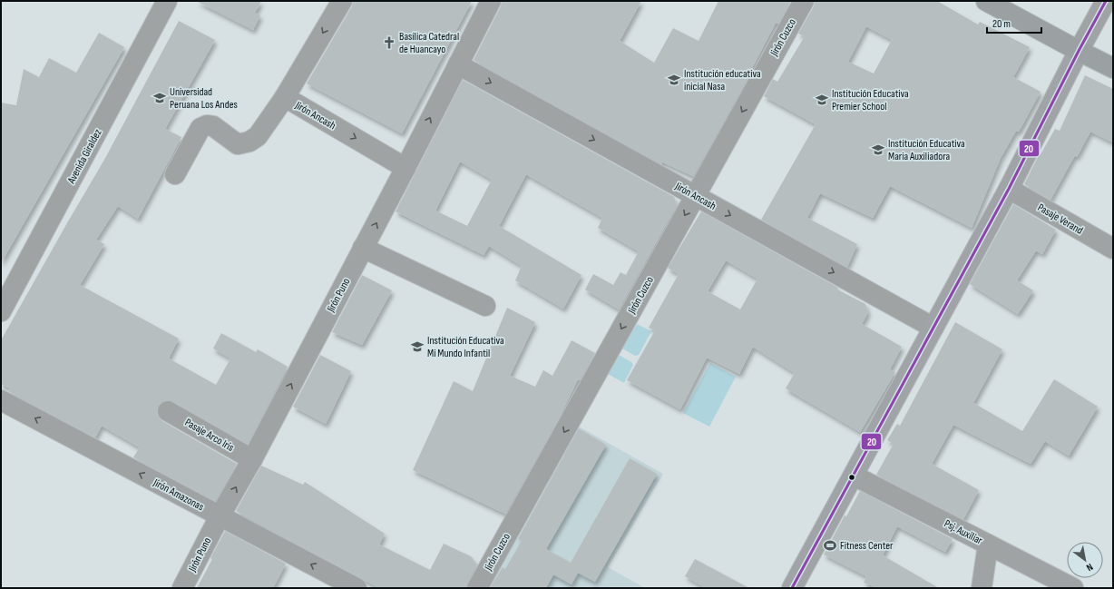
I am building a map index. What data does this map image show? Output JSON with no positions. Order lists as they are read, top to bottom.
{
  "streets": {
    "street": [
      "Jirón Cuzco",
      "Jirón Ancash",
      "Avenida Giraldez",
      "Pasaje Verand",
      "Jirón Puno",
      "Pasaje Arco Iris",
      "Jirón Amazonas",
      "Psj. Auxiliar"
    ]
  },
  "crossings": [
    ["Jirón Cuzco", "Jirón Ancash"],
    ["Jirón Ancash", "Jirón Puno"],
    ["Jirón Puno", "Pasaje Arco Iris"],
    ["Jirón Puno", "Jirón Amazonas"]
  ],
  "one_way": [
    "Jirón Cuzco",
    "Jirón Ancash",
    "Jirón Puno",
    "Jirón Amazonas"
  ],
  "places": {
    "church": ["Basílica Catedral de Huancayo"],
    "school or university": [
      "Institución educativa inicial Nasa",
      "Universidad Peruana Los Andes",
      "Institución Educativa Premier School",
      "Institución Educativa Maria Auxiliadora",
      "Institución Educativa Mi Mundo Infantil"
    ],
    "sports": ["Fitness Center"]
  },
  "lines": ["transit line 20"],
  "scale_bar": "20 m",
  "north": "bottom right"
}
